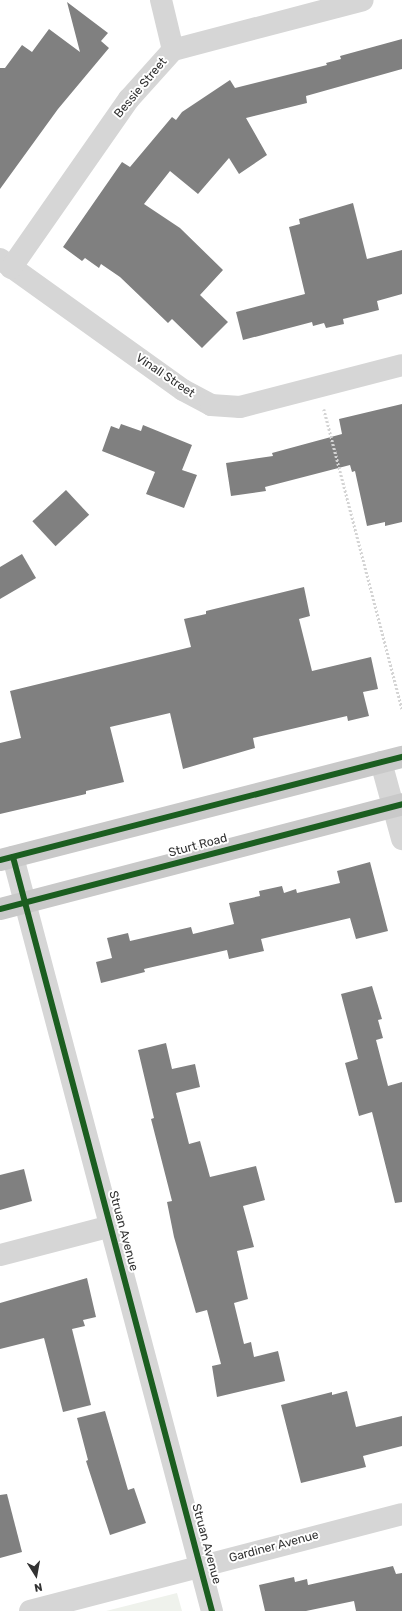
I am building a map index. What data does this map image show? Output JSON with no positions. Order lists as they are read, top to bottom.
{
  "streets": {
    "main road": ["Sturt Road"],
    "street": [
      "Bessie Street",
      "Vinall Street",
      "Struan Avenue",
      "Gardiner Avenue"
    ]
  },
  "crossings": [
    ["Bessie Street", "Vinall Street"],
    ["Sturt Road", "Struan Avenue"],
    ["Struan Avenue", "Gardiner Avenue"]
  ],
  "north": "bottom"
}
